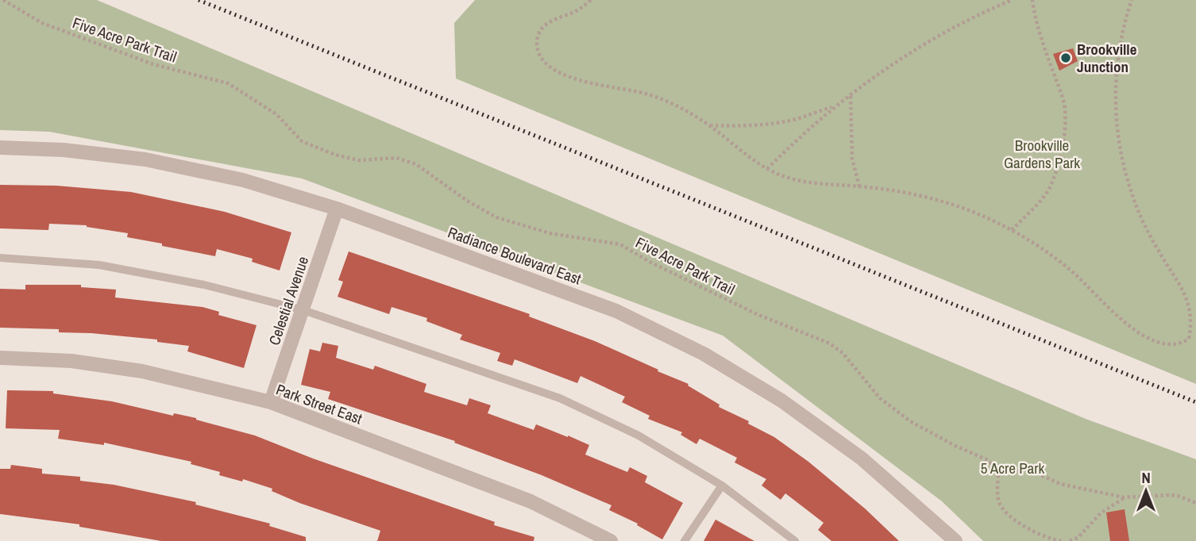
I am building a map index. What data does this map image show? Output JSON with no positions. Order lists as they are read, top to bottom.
{
  "streets": {
    "street": ["Radiance Boulevard East", "Celestial Avenue", "Park Street East"],
    "path": ["Five Acre Park Trail"]
  },
  "crossings": [
    ["Radiance Boulevard East", "Celestial Avenue"],
    ["Celestial Avenue", "Park Street East"]
  ],
  "parks": ["Brookville Gardens Park", "5 Acre Park"],
  "places": ["Brookville Junction"],
  "north": "top"
}
